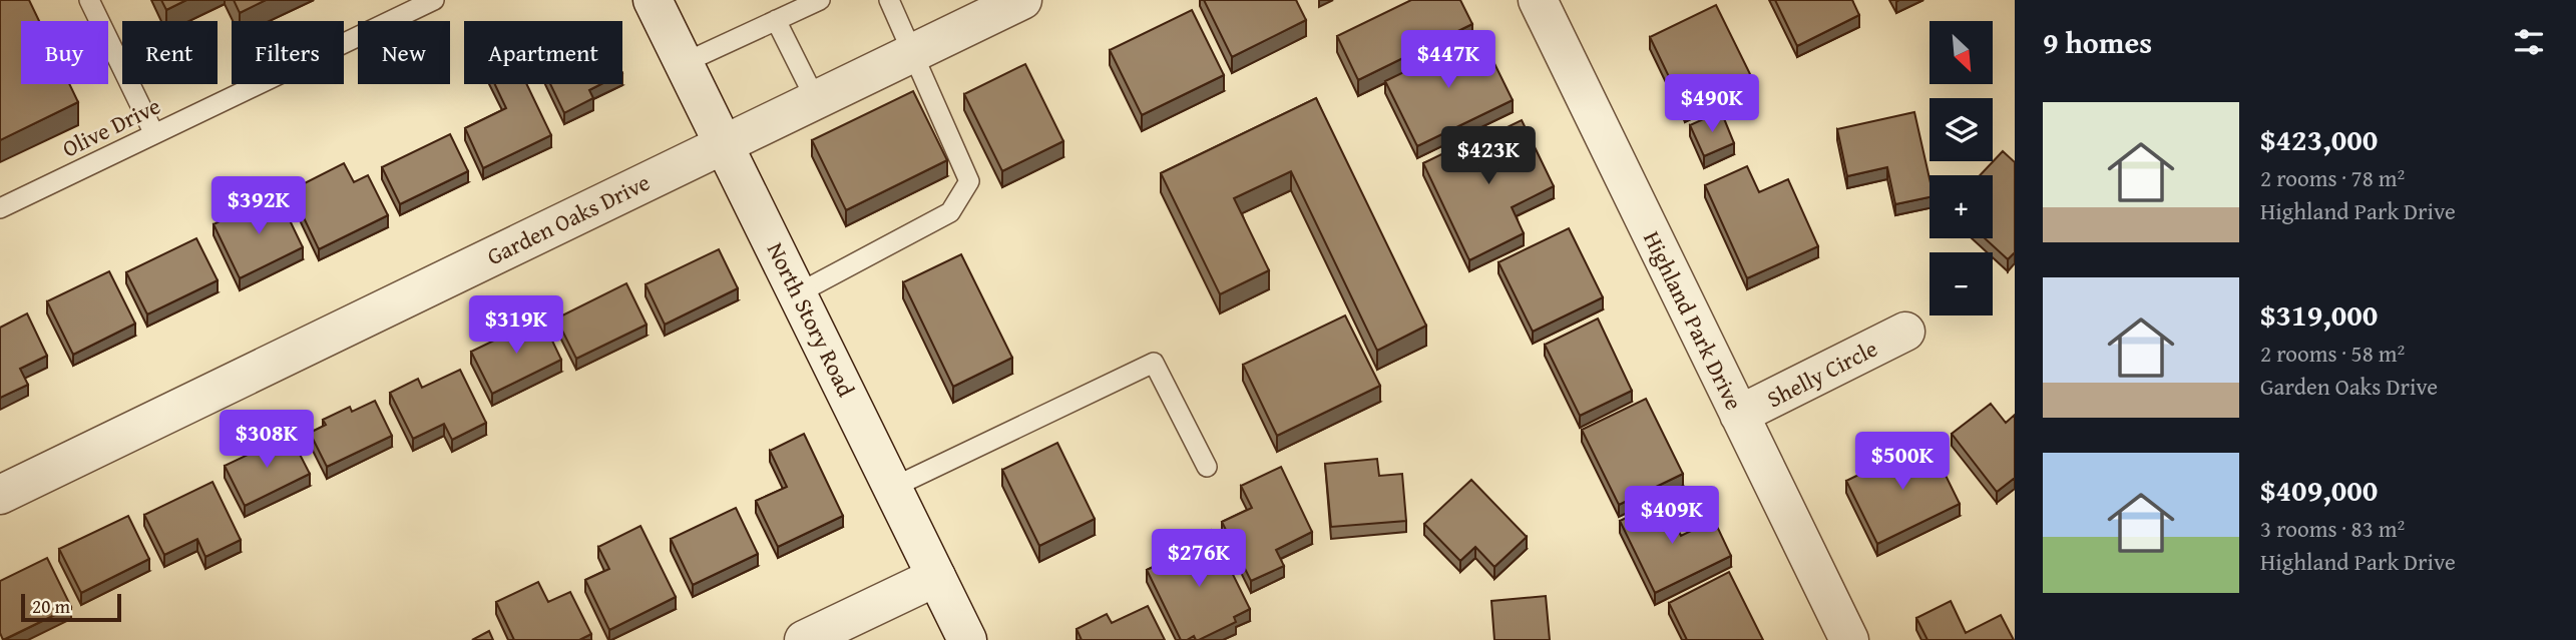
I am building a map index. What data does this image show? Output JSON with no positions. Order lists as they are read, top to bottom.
{
  "streets": {
    "street": [
      "Garden Oaks Drive",
      "North Story Road",
      "Highland Park Drive",
      "Shelly Circle"
    ],
    "lane": ["Olive Drive"]
  },
  "crossings": [
    ["Garden Oaks Drive", "North Story Road"],
    ["Highland Park Drive", "Shelly Circle"]
  ],
  "scale_bar": "20 m",
  "north": "bottom right",
  "page": {
    "heading": "9 homes",
    "map_buttons": ["+", "−"],
    "chip": [
      "Buy",
      "Rent",
      "Filters",
      "New",
      "Apartment"
    ],
    "price": [
      "$447K",
      "$490K",
      "$423K",
      "$392K",
      "$319K",
      "$308K",
      "$500K",
      "$409K",
      "$276K"
    ],
    "list": [
      {
        "name": "$423,000",
        "note": "2 rooms · 78 m² · Highland Park Drive"
      },
      {
        "name": "$319,000",
        "note": "2 rooms · 58 m² · Garden Oaks Drive"
      },
      {
        "name": "$409,000",
        "note": "3 rooms · 83 m² · Highland Park Drive"
      }
    ],
    "scale": "20 m"
  }
}
